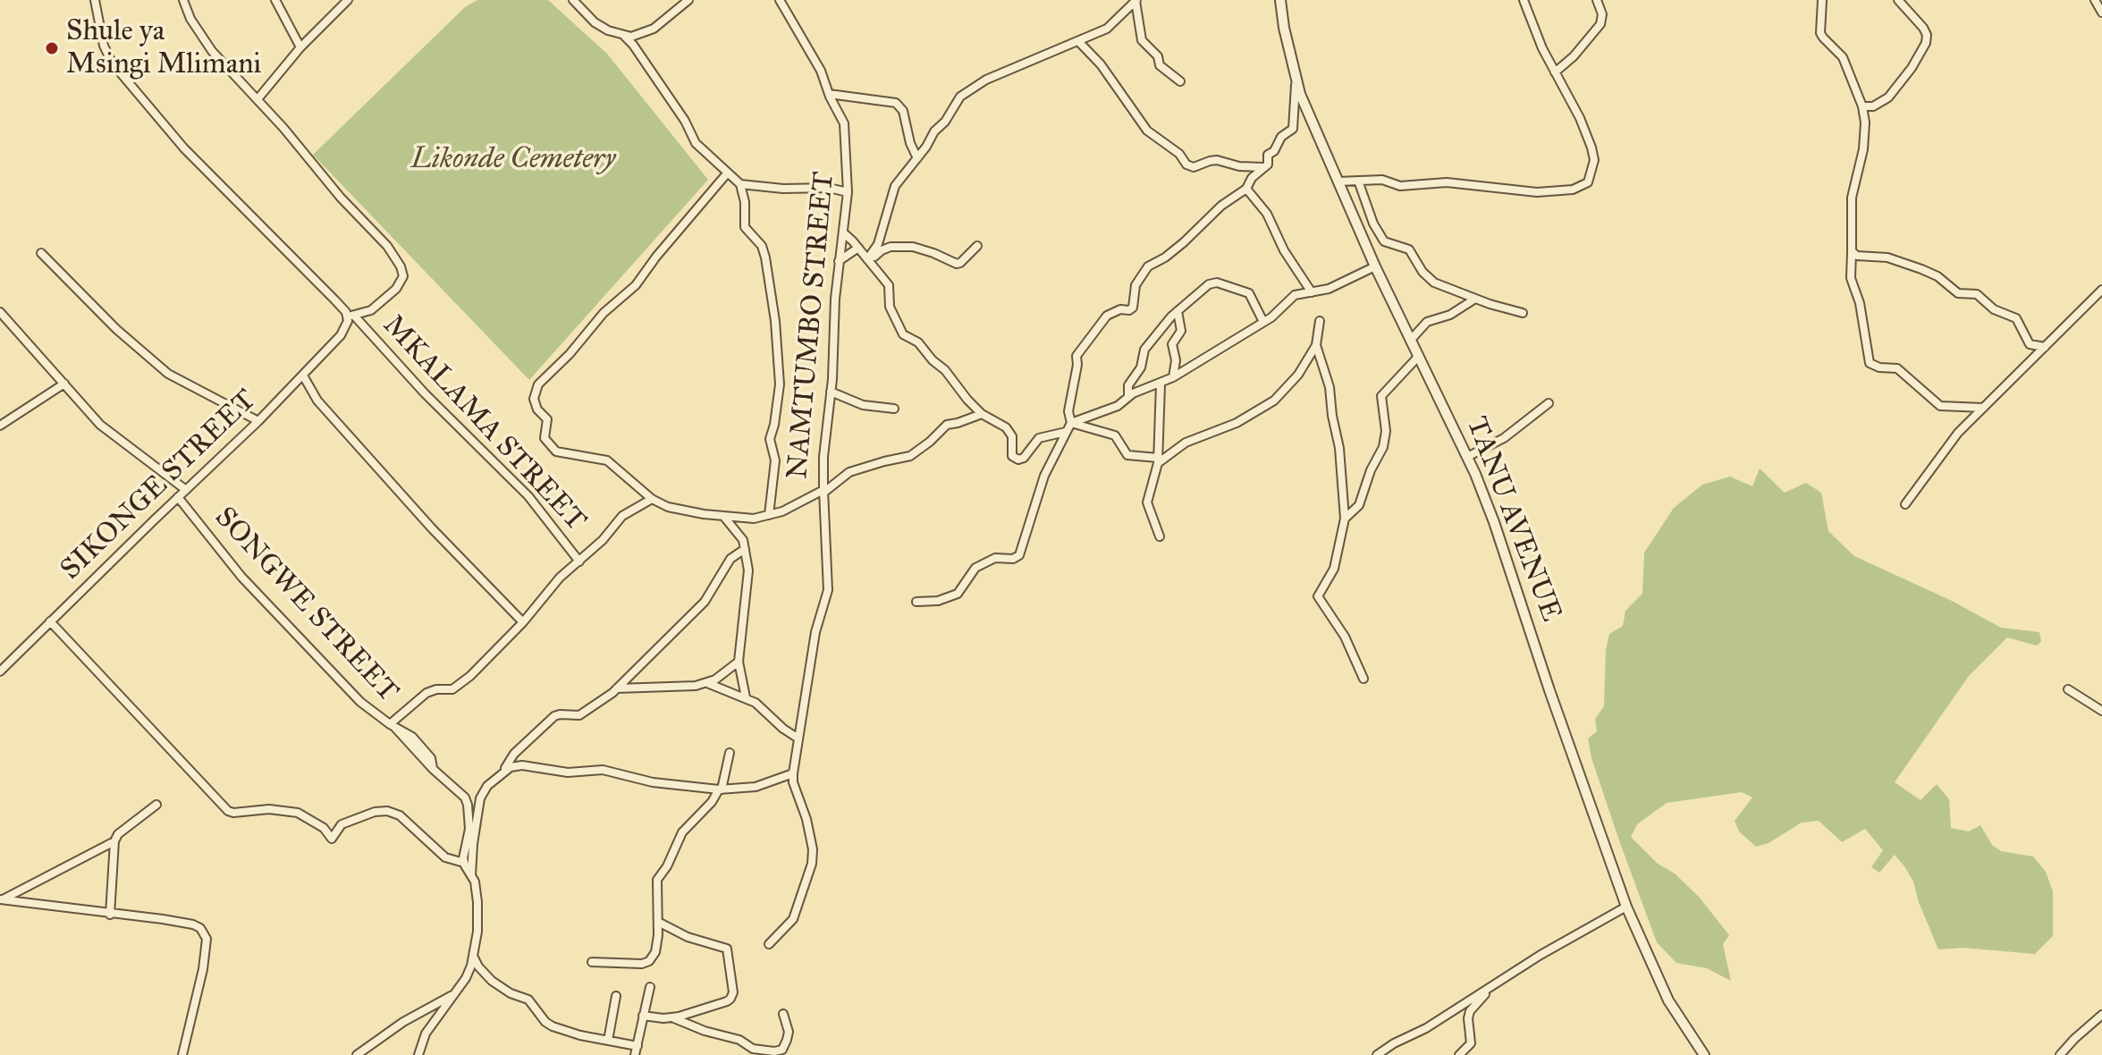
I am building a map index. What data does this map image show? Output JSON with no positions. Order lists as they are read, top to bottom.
{
  "streets": {
    "street": [
      "NAMTUMBO STREET",
      "MKALAMA STREET",
      "SIKONGE STREET",
      "TANU AVENUE",
      "SONGWE STREET"
    ]
  },
  "crossings": [
    ["MKALAMA STREET", "SIKONGE STREET"],
    ["SIKONGE STREET", "SONGWE STREET"]
  ],
  "parks": ["Likonde Cemetery"],
  "places": ["Shule ya Msingi Mlimani"]
}
